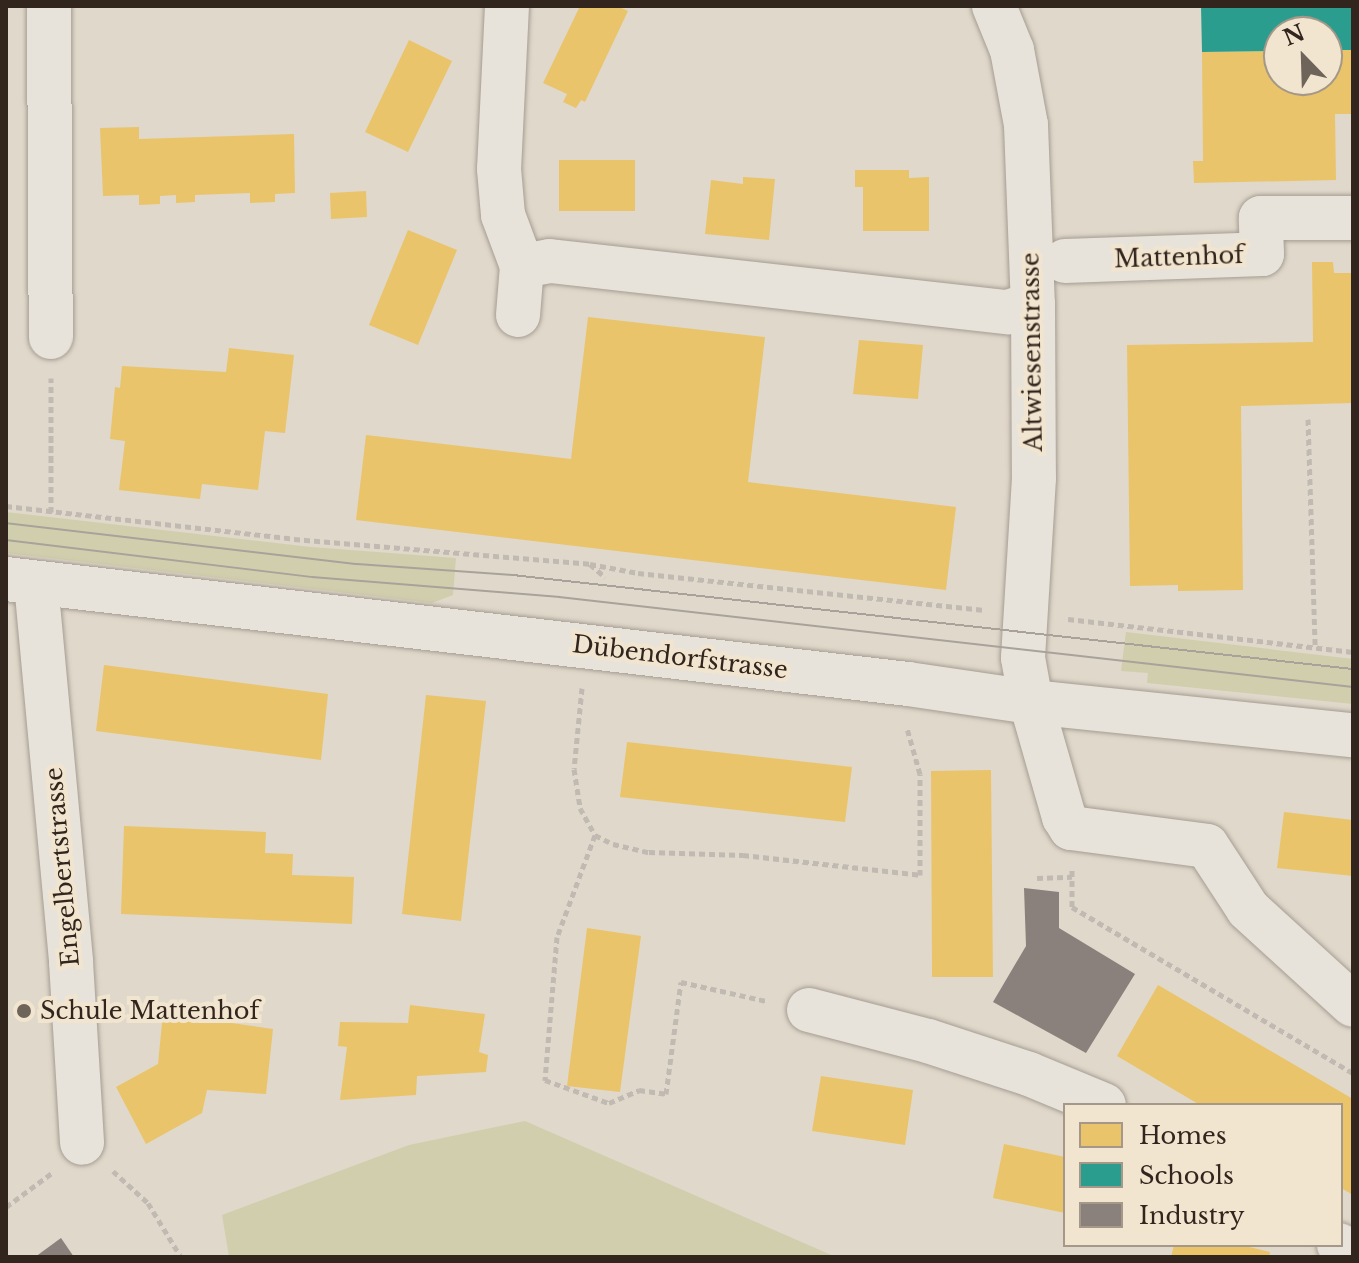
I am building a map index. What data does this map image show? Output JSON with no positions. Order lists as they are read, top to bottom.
{
  "streets": {
    "street": [
      "Mattenhof",
      "Altwiesenstrasse",
      "Dübendorfstrasse",
      "Engelbertstrasse"
    ]
  },
  "crossings": [
    ["Altwiesenstrasse", "Dübendorfstrasse"],
    ["Dübendorfstrasse", "Engelbertstrasse"]
  ],
  "places": ["Schule Mattenhof"],
  "legend": ["Homes", "Schools", "Industry"],
  "north": "top left"
}
